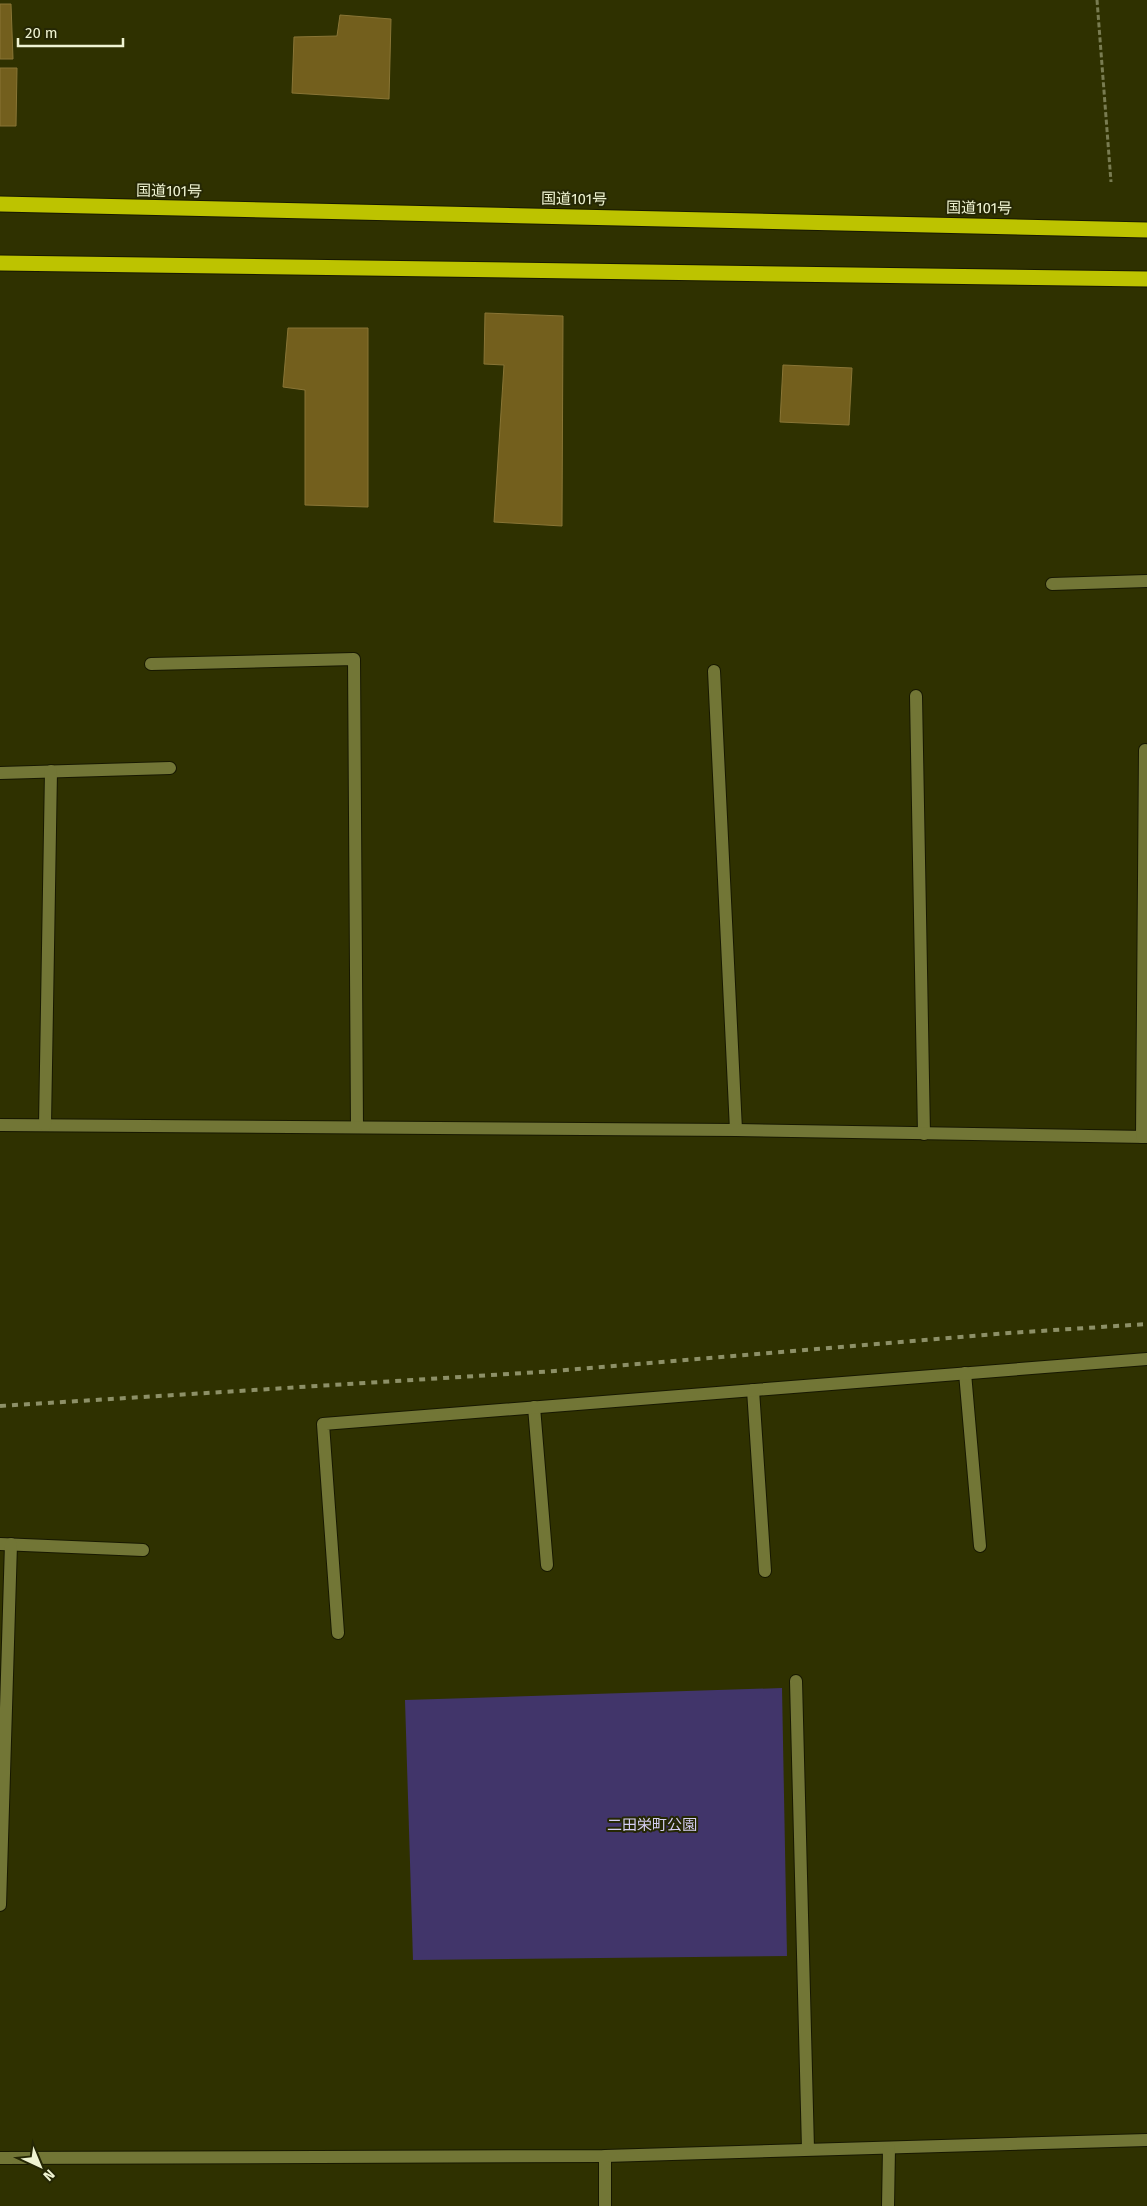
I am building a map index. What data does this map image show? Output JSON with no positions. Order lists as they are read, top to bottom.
{
  "streets": {
    "highway": ["国道101号"]
  },
  "parks": ["二田栄町公園"],
  "scale_bar": "20 m",
  "north": "bottom right"
}
